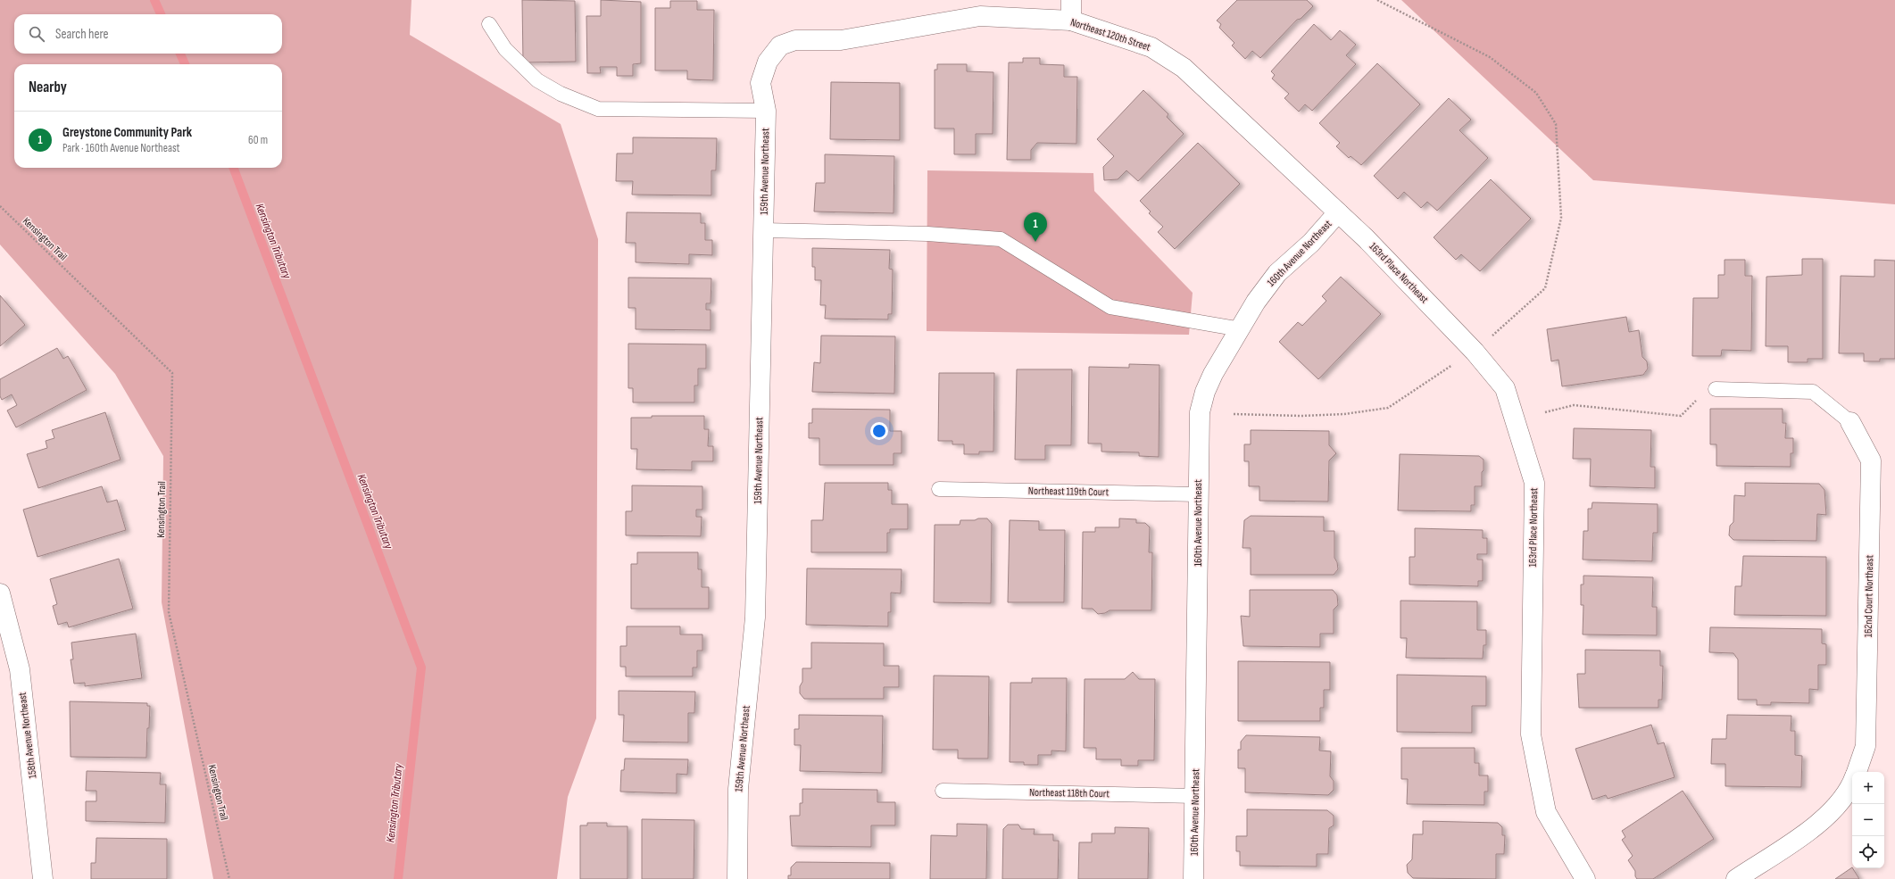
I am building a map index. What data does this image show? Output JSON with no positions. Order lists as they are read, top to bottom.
{
  "streets": {
    "street": [
      "Northeast 120th Street",
      "159th Avenue Northeast",
      "160th Avenue Northeast",
      "163rd Place Northeast",
      "162nd Court Northeast",
      "158th Avenue Northeast"
    ],
    "lane": ["Northeast 119th Court", "Northeast 118th Court"],
    "path": ["Kensington Trail"]
  },
  "crossings": [
    ["Northeast 120th Street", "159th Avenue Northeast"],
    ["Northeast 120th Street", "160th Avenue Northeast"],
    ["Northeast 120th Street", "163rd Place Northeast"],
    ["160th Avenue Northeast", "163rd Place Northeast"],
    ["160th Avenue Northeast", "Northeast 119th Court"],
    ["160th Avenue Northeast", "Northeast 118th Court"]
  ],
  "water": ["Kensington Tributary"],
  "page": {
    "search": "Search here",
    "heading": "Nearby",
    "list": [
      {
        "mark": "1",
        "name": "Greystone Community Park",
        "note": "Park · 160th Avenue Northeast",
        "value": "60 m"
      }
    ],
    "pins": "1",
    "map_buttons": ["+", "−"]
  }
}
